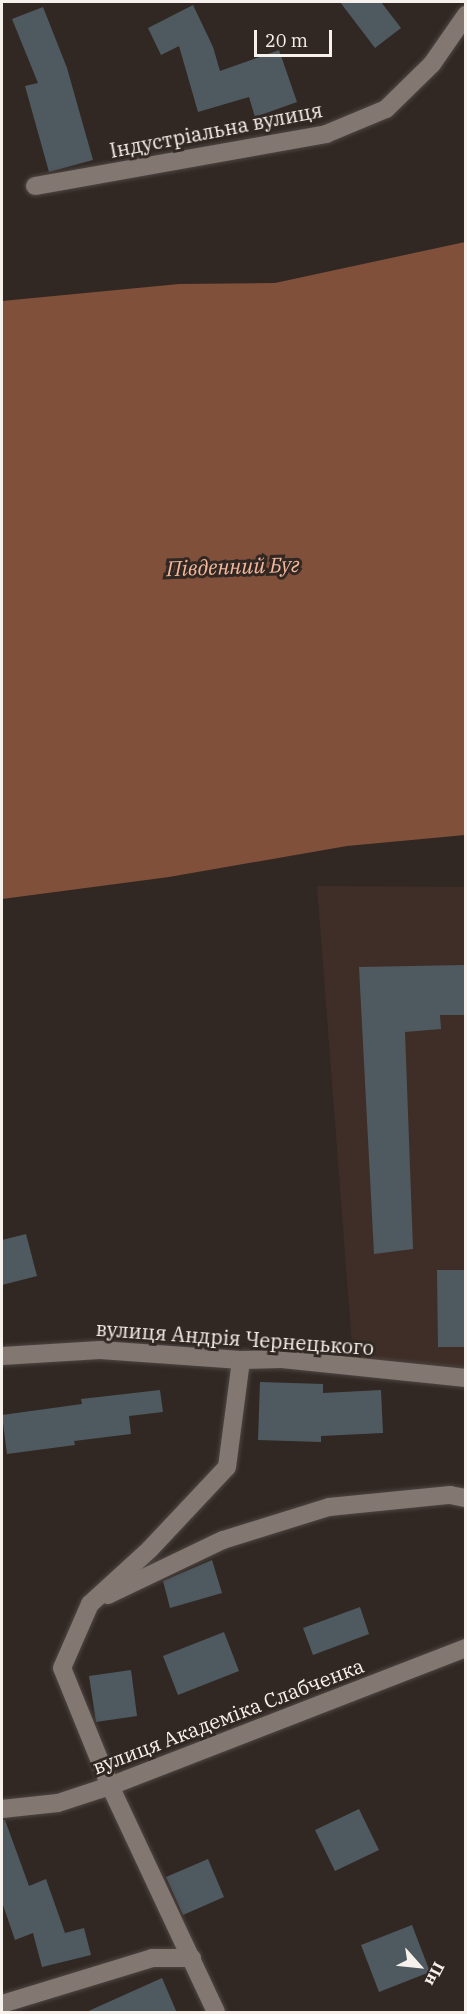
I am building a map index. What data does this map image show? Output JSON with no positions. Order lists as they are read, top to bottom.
{
  "streets": {
    "street": ["Індустріальна вулиця", "вулиця Андрія Чернецького", "вулиця Академіка Слабченка"]
  },
  "water": ["Південний Буг"],
  "scale_bar": "20 m",
  "north": "bottom right"
}
